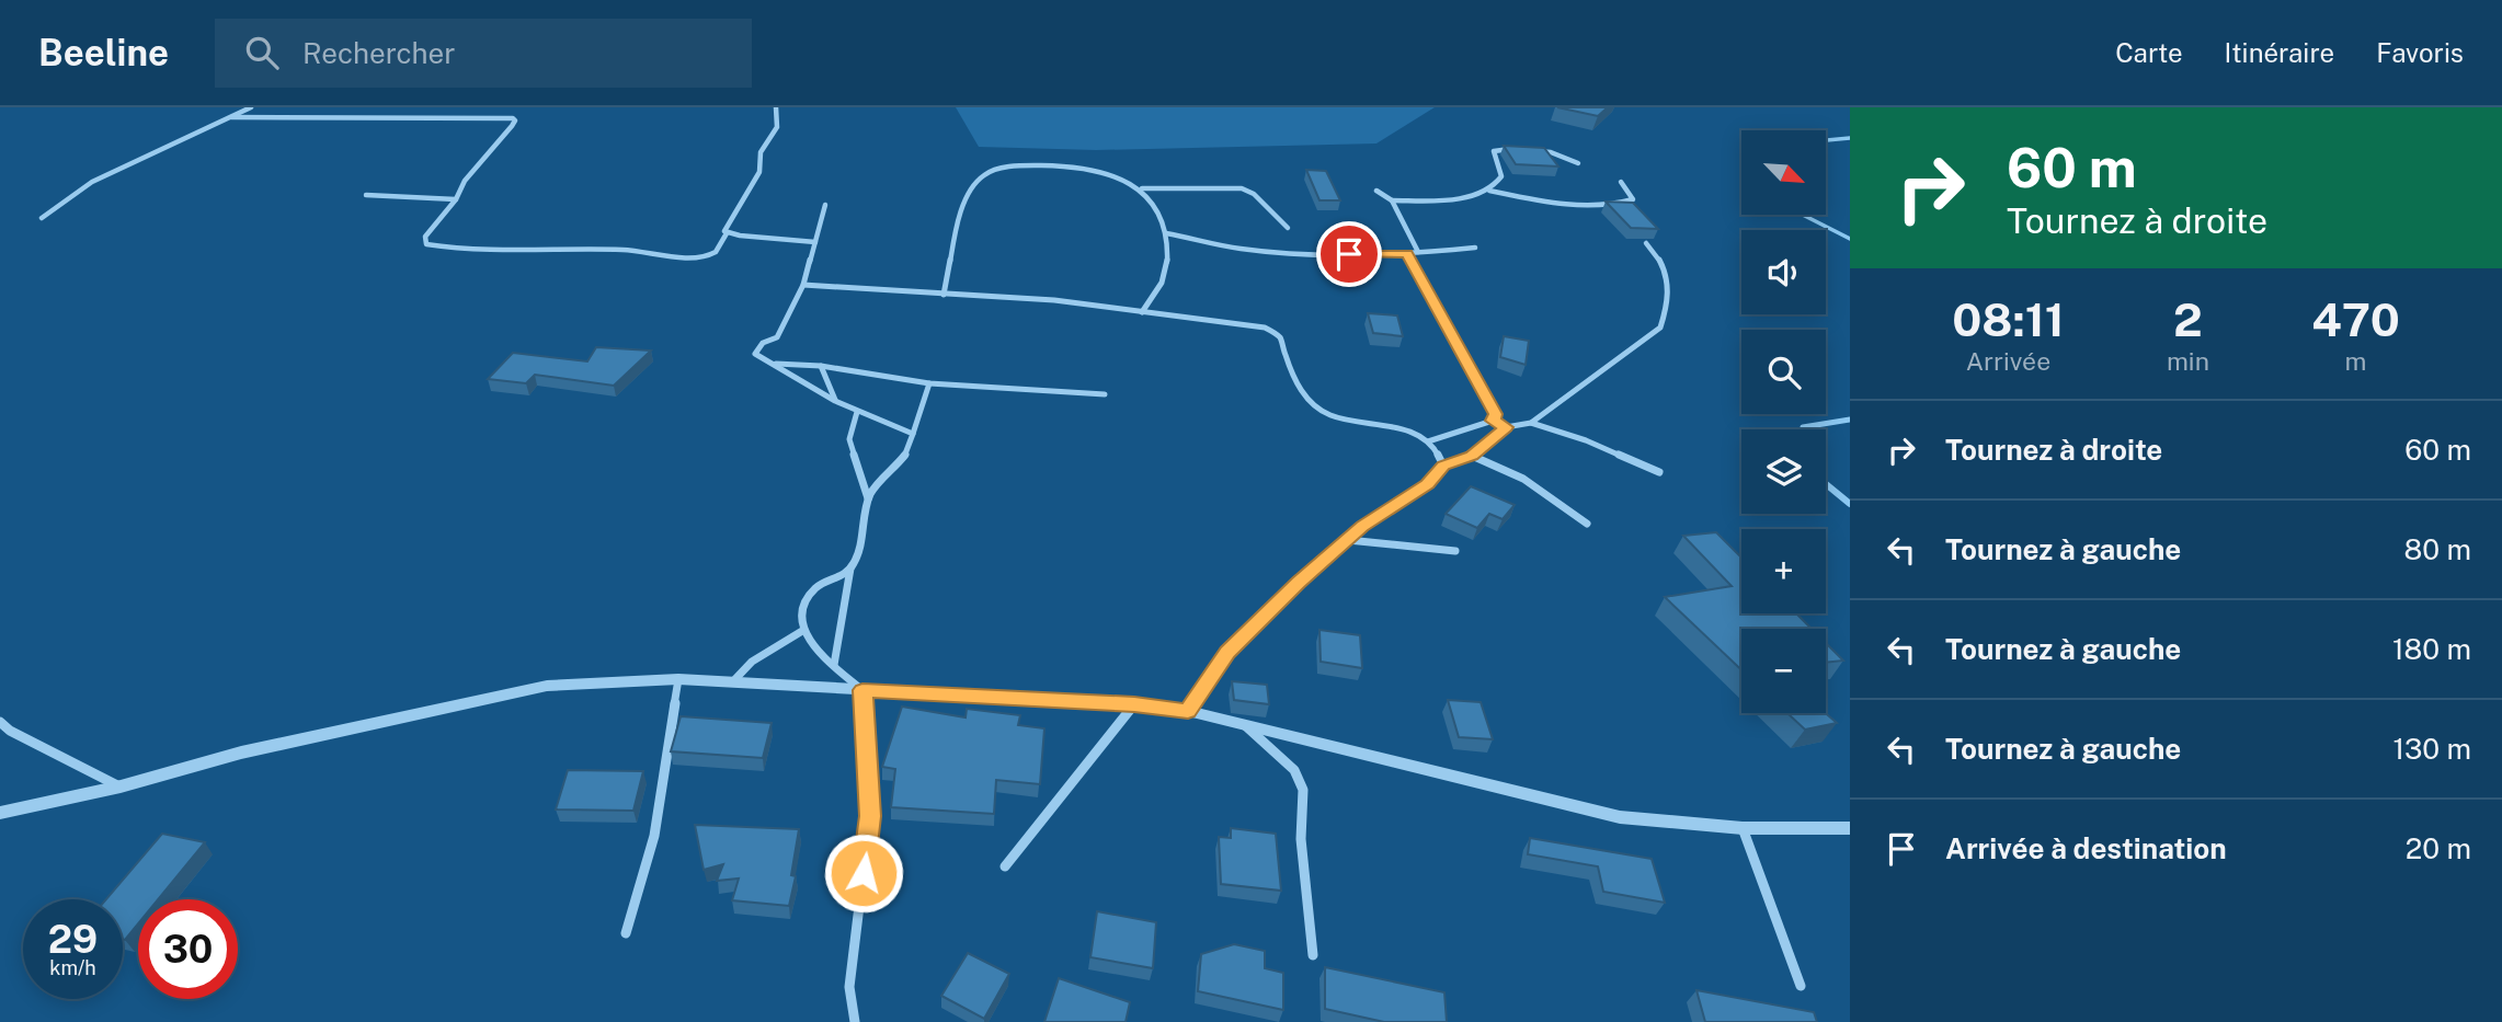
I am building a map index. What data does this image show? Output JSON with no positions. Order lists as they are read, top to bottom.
{
  "north": "bottom right",
  "page": {
    "header": "Beeline",
    "search": "Rechercher",
    "nav": ["Carte", "Itinéraire", "Favoris"],
    "turn": ["60 m", "Tournez à droite"],
    "map_buttons": ["+", "−"],
    "eta": [
      "08:11",
      "Arrivée",
      "2",
      "min",
      "470",
      "m"
    ],
    "list": [
      {
        "name": "Tournez à droite",
        "value": "60 m"
      },
      {
        "name": "Tournez à gauche",
        "value": "80 m"
      },
      {
        "name": "Tournez à gauche",
        "value": "180 m"
      },
      {
        "name": "Tournez à gauche",
        "value": "130 m"
      },
      {
        "name": "Arrivée à destination",
        "value": "20 m"
      }
    ],
    "speed": "29 km/h",
    "limit": "30"
  }
}
